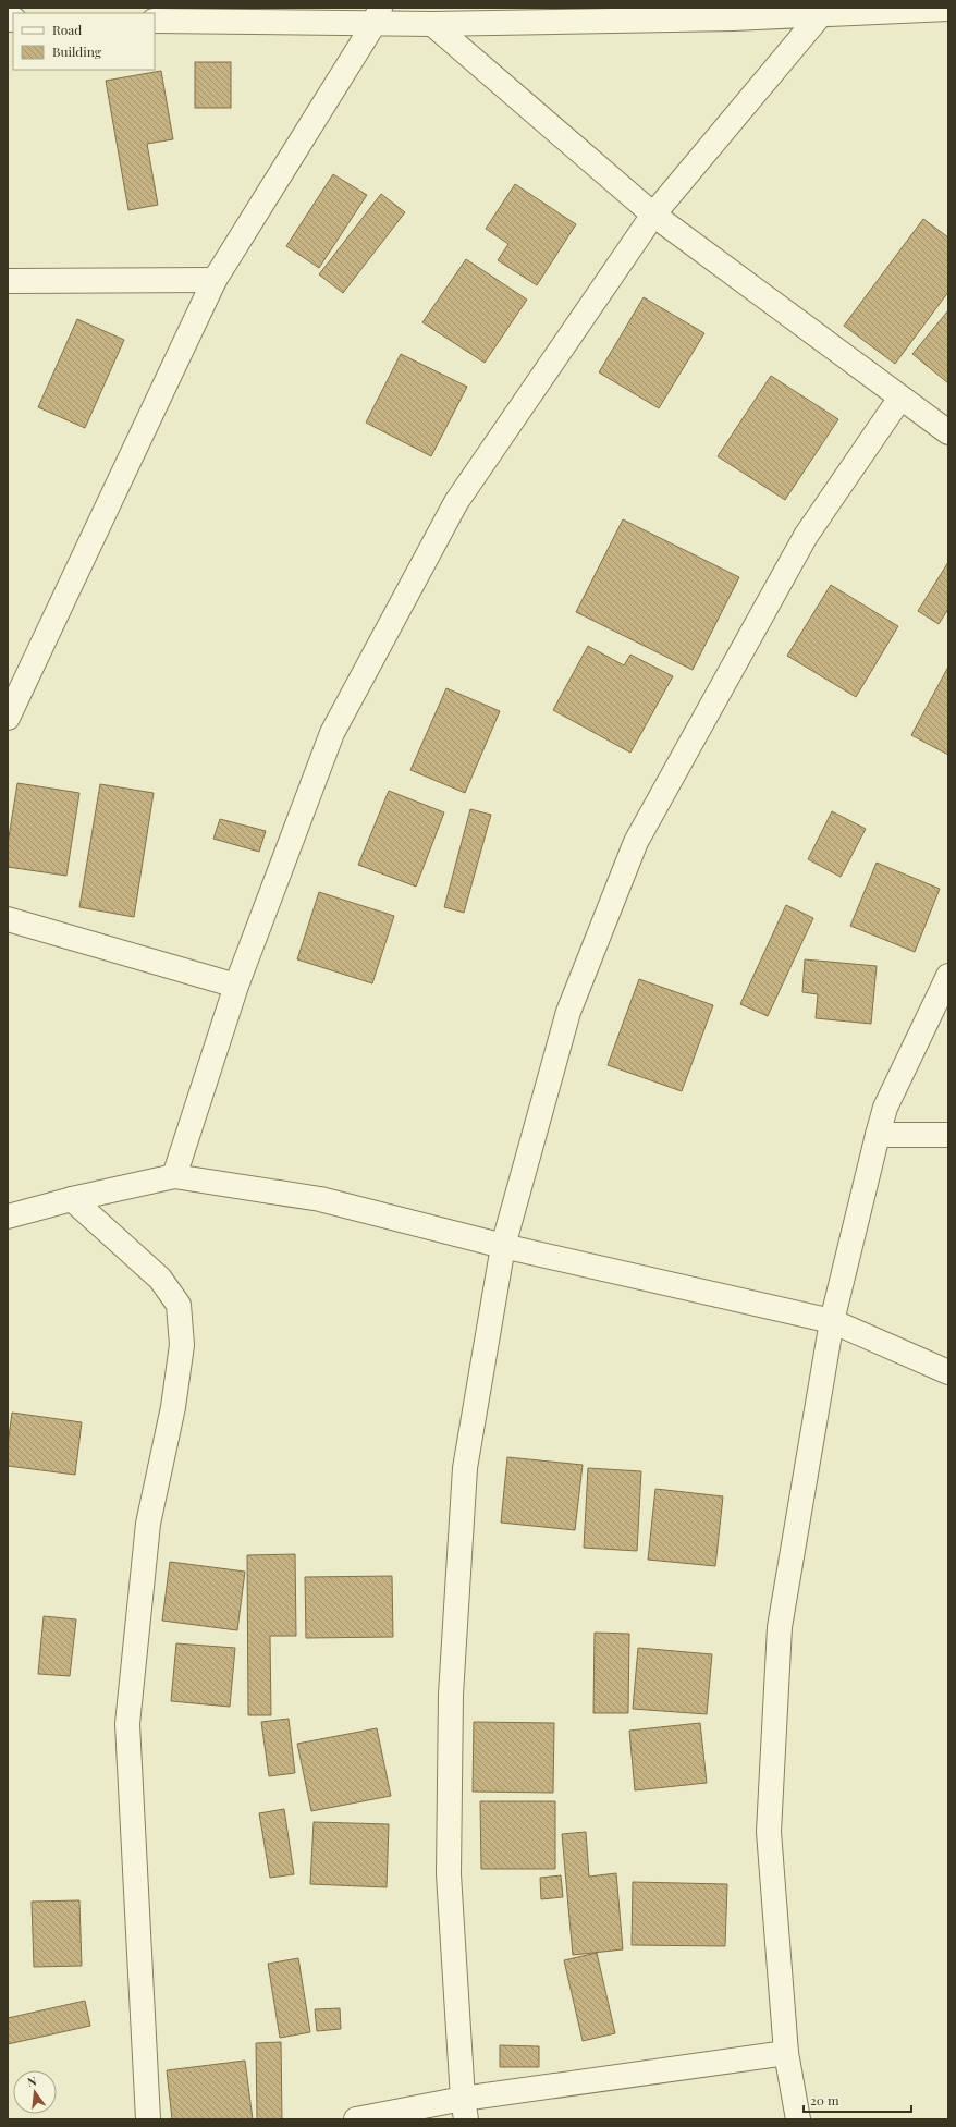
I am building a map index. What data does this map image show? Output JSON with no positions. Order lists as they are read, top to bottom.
{
  "legend": ["Road", "Building"],
  "scale_bar": "20 m",
  "north": "top"
}
